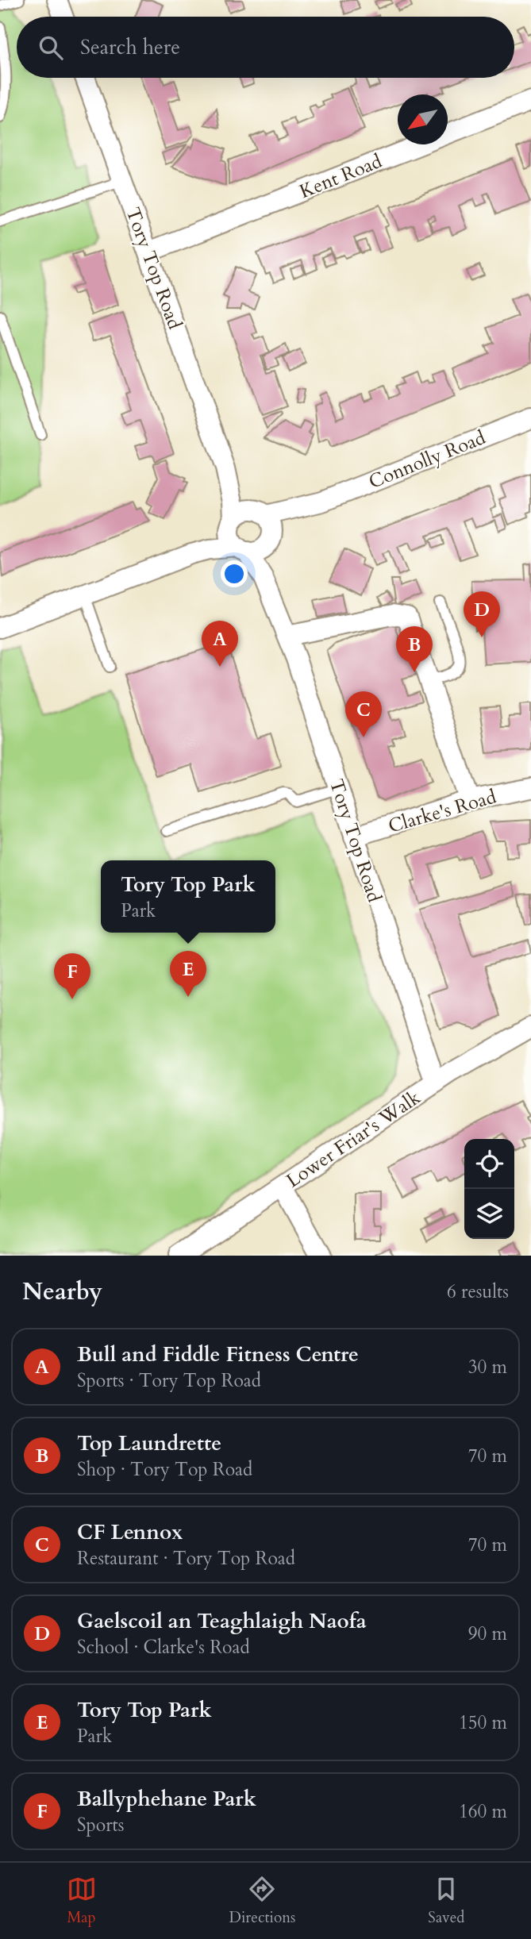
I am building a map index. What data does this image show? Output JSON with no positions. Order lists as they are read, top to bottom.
{
  "streets": {
    "street": [
      "Kent Road",
      "Tory Top Road",
      "Connolly Road",
      "Clarke's Road",
      "Lower Friar's Walk"
    ]
  },
  "crossings": [
    ["Kent Road", "Tory Top Road"],
    ["Tory Top Road", "Connolly Road"],
    ["Tory Top Road", "Clarke's Road"],
    ["Tory Top Road", "Lower Friar's Walk"]
  ],
  "north": "bottom left",
  "page": {
    "search": "Search here",
    "pins": [
      "D",
      "A",
      "B",
      "C",
      "E",
      "F"
    ],
    "popup": ["Tory Top Park", "Park"],
    "heading": ["Nearby", "6 results"],
    "list": [
      {
        "mark": "A",
        "name": "Bull and Fiddle Fitness Centre",
        "note": "Sports · Tory Top Road",
        "value": "30 m"
      },
      {
        "mark": "B",
        "name": "Top Laundrette",
        "note": "Shop · Tory Top Road",
        "value": "70 m"
      },
      {
        "mark": "C",
        "name": "CF Lennox",
        "note": "Restaurant · Tory Top Road",
        "value": "70 m"
      },
      {
        "mark": "D",
        "name": "Gaelscoil an Teaghlaigh Naofa",
        "note": "School · Clarke's Road",
        "value": "90 m"
      },
      {
        "mark": "E",
        "name": "Tory Top Park",
        "note": "Park",
        "value": "150 m"
      },
      {
        "mark": "F",
        "name": "Ballyphehane Park",
        "note": "Sports",
        "value": "160 m"
      }
    ],
    "nav": ["Map", "Directions", "Saved"]
  }
}
